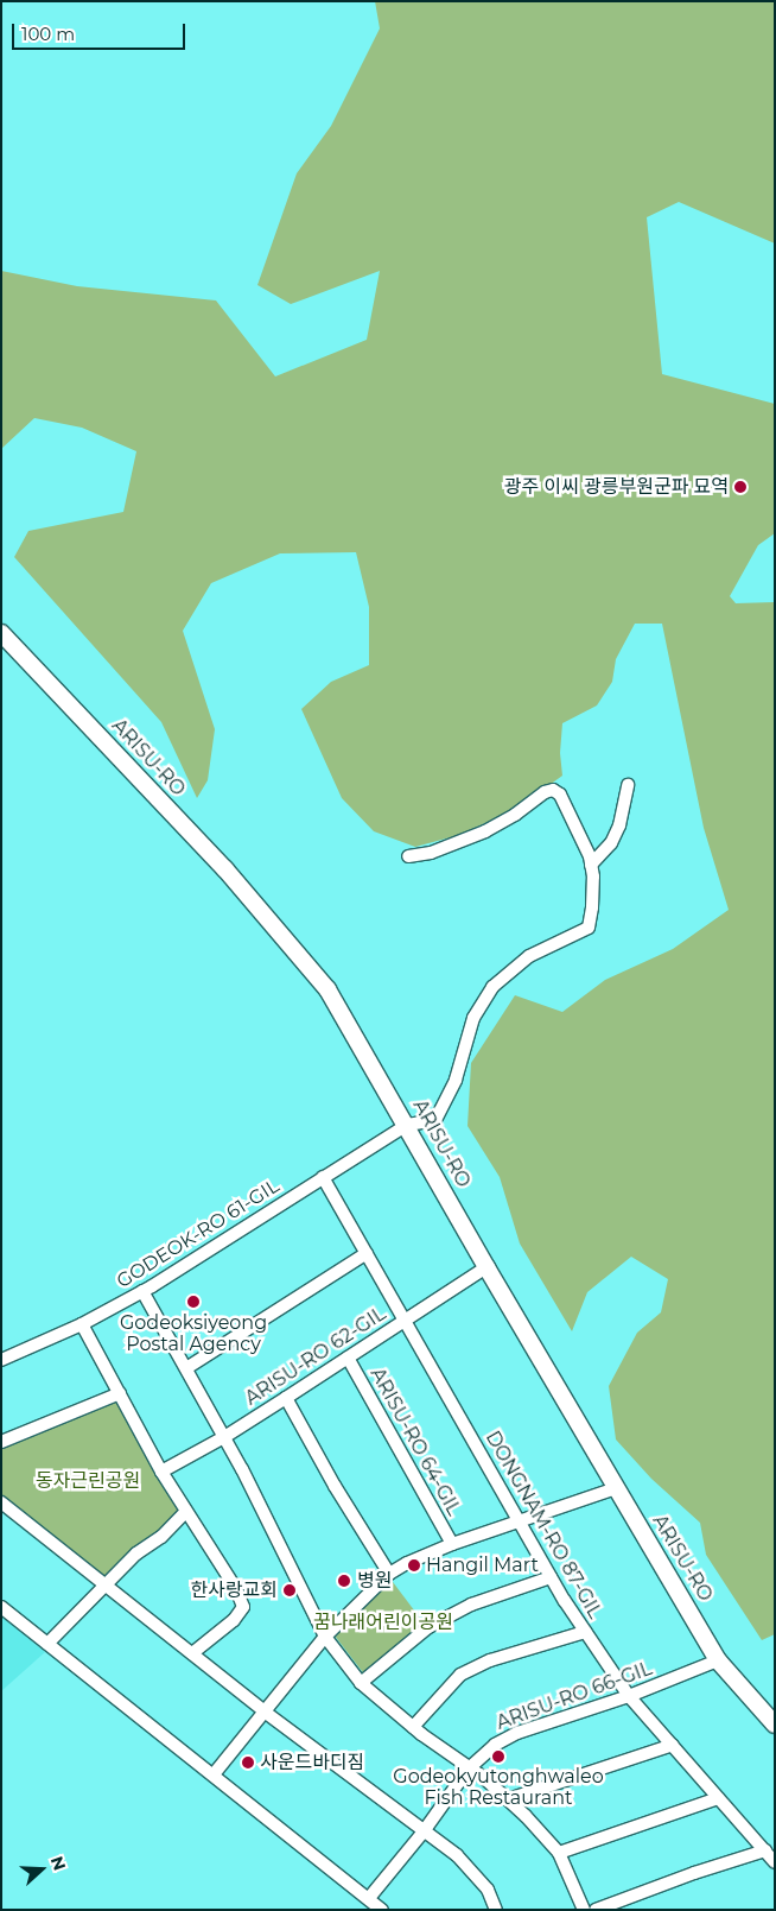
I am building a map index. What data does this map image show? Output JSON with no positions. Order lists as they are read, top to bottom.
{
  "streets": {
    "main road": ["ARISU-RO"],
    "street": [
      "GODEOK-RO 61-GIL",
      "ARISU-RO 62-GIL",
      "ARISU-RO 64-GIL",
      "DONGNAM-RO 87-GIL",
      "ARISU-RO 66-GIL"
    ]
  },
  "crossings": [
    ["ARISU-RO", "GODEOK-RO 61-GIL"],
    ["ARISU-RO", "ARISU-RO 62-GIL"],
    ["ARISU-RO", "ARISU-RO 64-GIL"],
    ["ARISU-RO", "ARISU-RO 66-GIL"],
    ["GODEOK-RO 61-GIL", "DONGNAM-RO 87-GIL"],
    ["ARISU-RO 62-GIL", "ARISU-RO 64-GIL"],
    ["ARISU-RO 62-GIL", "DONGNAM-RO 87-GIL"],
    ["ARISU-RO 64-GIL", "DONGNAM-RO 87-GIL"],
    ["DONGNAM-RO 87-GIL", "ARISU-RO 66-GIL"]
  ],
  "parks": ["동자근린공원", "꿈나래어린이공원"],
  "places": [
    "광주 이씨 광릉부원군파 묘역",
    "Godeoksiyeong Postal Agency",
    "Hangil Mart",
    "병원",
    "한사랑교회",
    "Godeokyutonghwaleo Fish Restaurant",
    "사운드바디짐"
  ],
  "scale_bar": "100 m",
  "north": "right"
}
